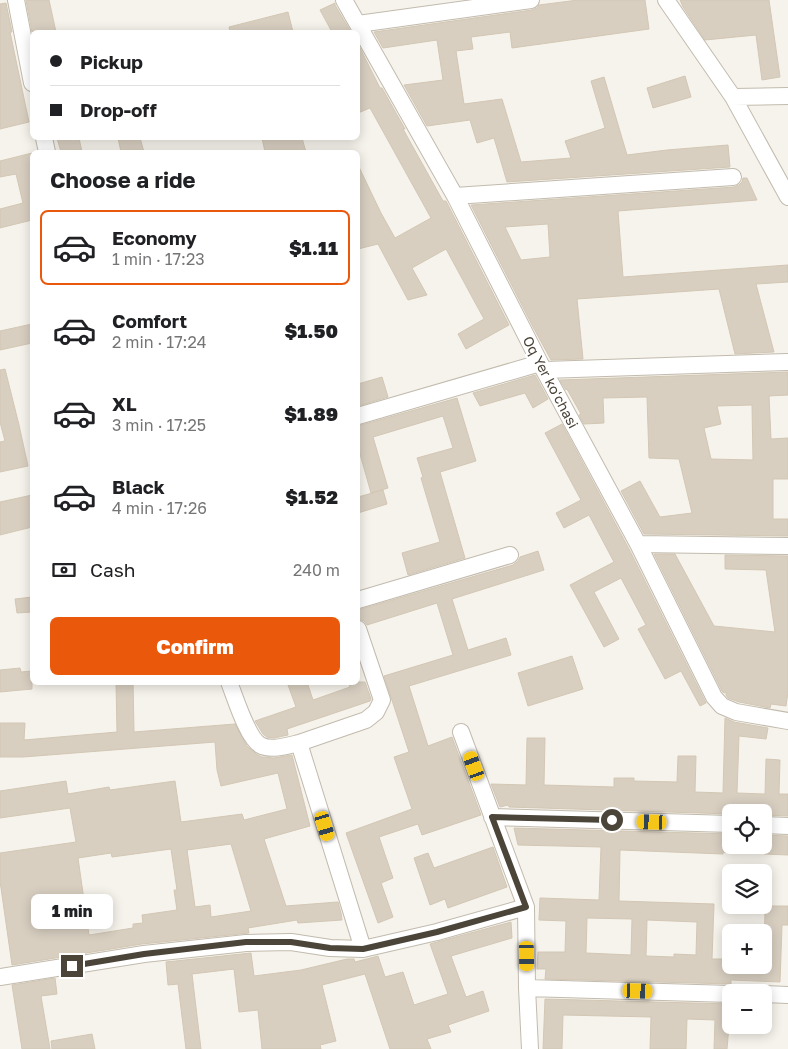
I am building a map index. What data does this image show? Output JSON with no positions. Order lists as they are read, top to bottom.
{
  "streets": {
    "street": ["Oq Yer koʻchasi"]
  },
  "page": {
    "banner": ["Pickup", "Drop-off"],
    "heading": "Choose a ride",
    "list": [
      {
        "name": "Economy",
        "note": "1 min · 17:23",
        "value": "$1.11"
      },
      {
        "name": "Comfort",
        "note": "2 min · 17:24",
        "value": "$1.50"
      },
      {
        "name": "XL",
        "note": "3 min · 17:25",
        "value": "$1.89"
      },
      {
        "name": "Black",
        "note": "4 min · 17:26",
        "value": "$1.52"
      }
    ],
    "pay": ["Cash", "240 m"],
    "buttons": "Confirm",
    "map_buttons": ["+", "−"],
    "bubble": "1 min"
  }
}
